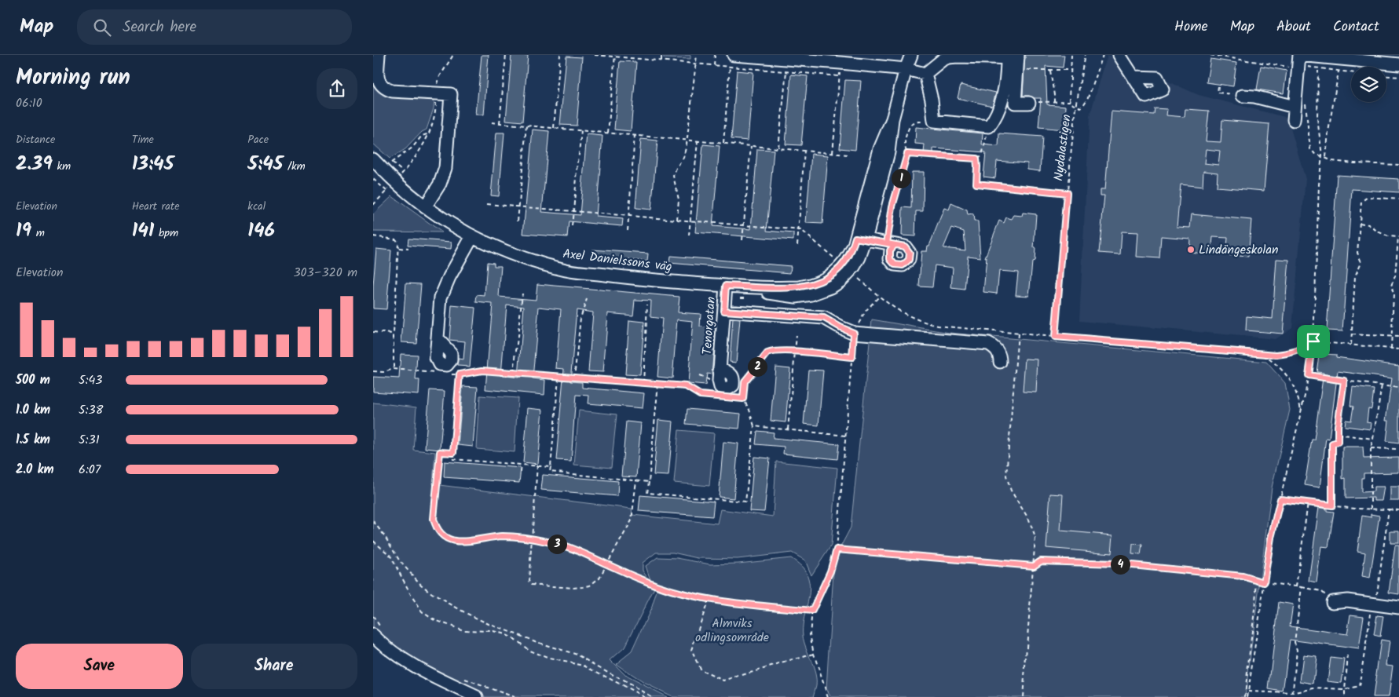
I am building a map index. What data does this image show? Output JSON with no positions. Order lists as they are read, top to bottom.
{
  "streets": {
    "street": ["Axel Danielssons väg", "Tenorgatan"],
    "path": ["Nydalastigen"]
  },
  "crossings": [
    ["Axel Danielssons väg", "Tenorgatan"]
  ],
  "parks": ["Almviks odlingsområde"],
  "places": ["Lindängeskolan"],
  "page": {
    "header": "Map",
    "search": "Search here",
    "nav": [
      "Home",
      "Map",
      "About",
      "Contact"
    ],
    "heading": ["Morning run", "06:10"],
    "stats": [
      ["Distance", "2.39 km"],
      ["Time", "13:45"],
      ["Pace", "5:45 /km"],
      ["Elevation", "19 m"],
      ["Heart rate", "141 bpm"],
      ["kcal", "146"]
    ],
    "pins": [
      "1",
      "2",
      "3",
      "4"
    ],
    "chart": ["Elevation", "303–320 m"],
    "list": [
      {
        "name": "500 m",
        "note": "5:43"
      },
      {
        "name": "1.0 km",
        "note": "5:38"
      },
      {
        "name": "1.5 km",
        "note": "5:31"
      },
      {
        "name": "2.0 km",
        "note": "6:07"
      }
    ],
    "buttons": ["Save", "Share"]
  }
}
